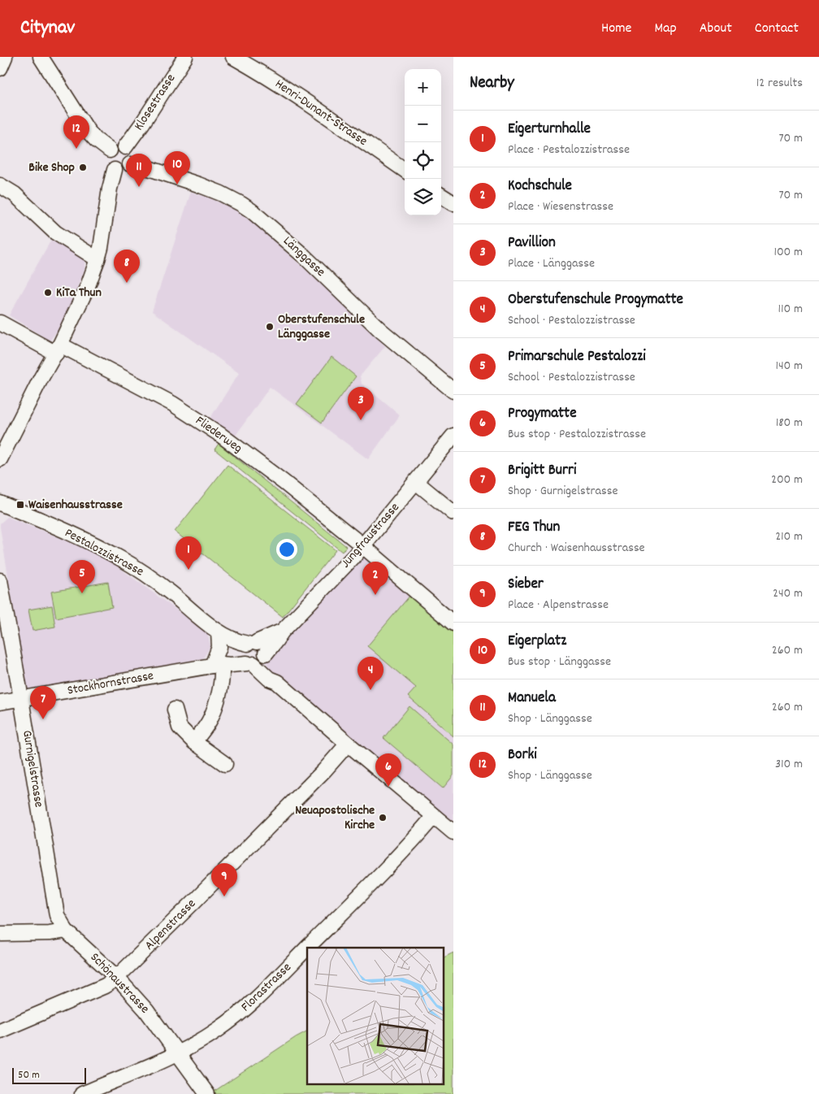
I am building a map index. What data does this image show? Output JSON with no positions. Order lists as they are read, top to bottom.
{
  "streets": {
    "street": [
      "Klosestrasse",
      "Henri-Dunant-Strasse",
      "Länggasse",
      "Fliederweg",
      "Jungfraustrasse",
      "Pestalozzistrasse",
      "Stockhornstrasse",
      "Gurnigelstrasse",
      "Alpenstrasse",
      "Schönaustrasse",
      "Florastrasse"
    ]
  },
  "crossings": [
    ["Klosestrasse", "Länggasse"],
    ["Fliederweg", "Jungfraustrasse"],
    ["Jungfraustrasse", "Pestalozzistrasse"],
    ["Jungfraustrasse", "Stockhornstrasse"],
    ["Pestalozzistrasse", "Stockhornstrasse"],
    ["Stockhornstrasse", "Gurnigelstrasse"],
    ["Gurnigelstrasse", "Schönaustrasse"],
    ["Alpenstrasse", "Schönaustrasse"],
    ["Schönaustrasse", "Florastrasse"]
  ],
  "places": {
    "other": [
      "Bike Shop",
      "KiTa Thun",
      "Oberstufenschule Länggasse",
      "Neuapostolische Kirche"
    ],
    "transit": ["Waisenhausstrasse"]
  },
  "scale_bar": "50 m",
  "page": {
    "header": "Citynav",
    "nav": [
      "Home",
      "Map",
      "About",
      "Contact"
    ],
    "heading": ["Nearby", "12 results"],
    "map_buttons": ["+", "−"],
    "list": [
      {
        "mark": "1",
        "name": "Eigerturnhalle",
        "note": "Place · Pestalozzistrasse",
        "value": "70 m"
      },
      {
        "mark": "2",
        "name": "Kochschule",
        "note": "Place · Wiesenstrasse",
        "value": "70 m"
      },
      {
        "mark": "3",
        "name": "Pavillion",
        "note": "Place · Länggasse",
        "value": "100 m"
      },
      {
        "mark": "4",
        "name": "Oberstufenschule Progymatte",
        "note": "School · Pestalozzistrasse",
        "value": "110 m"
      },
      {
        "mark": "5",
        "name": "Primarschule Pestalozzi",
        "note": "School · Pestalozzistrasse",
        "value": "140 m"
      },
      {
        "mark": "6",
        "name": "Progymatte",
        "note": "Bus stop · Pestalozzistrasse",
        "value": "180 m"
      },
      {
        "mark": "7",
        "name": "Brigitt Burri",
        "note": "Shop · Gurnigelstrasse",
        "value": "200 m"
      },
      {
        "mark": "8",
        "name": "FEG Thun",
        "note": "Church · Waisenhausstrasse",
        "value": "210 m"
      },
      {
        "mark": "9",
        "name": "Sieber",
        "note": "Place · Alpenstrasse",
        "value": "240 m"
      },
      {
        "mark": "10",
        "name": "Eigerplatz",
        "note": "Bus stop · Länggasse",
        "value": "260 m"
      },
      {
        "mark": "11",
        "name": "Manuela",
        "note": "Shop · Länggasse",
        "value": "260 m"
      },
      {
        "mark": "12",
        "name": "Borki",
        "note": "Shop · Länggasse",
        "value": "310 m"
      }
    ],
    "pins": [
      "12",
      "10",
      "11",
      "8",
      "3",
      "1",
      "5",
      "2",
      "4",
      "7",
      "6",
      "9"
    ],
    "scale": "50 m"
  }
}
